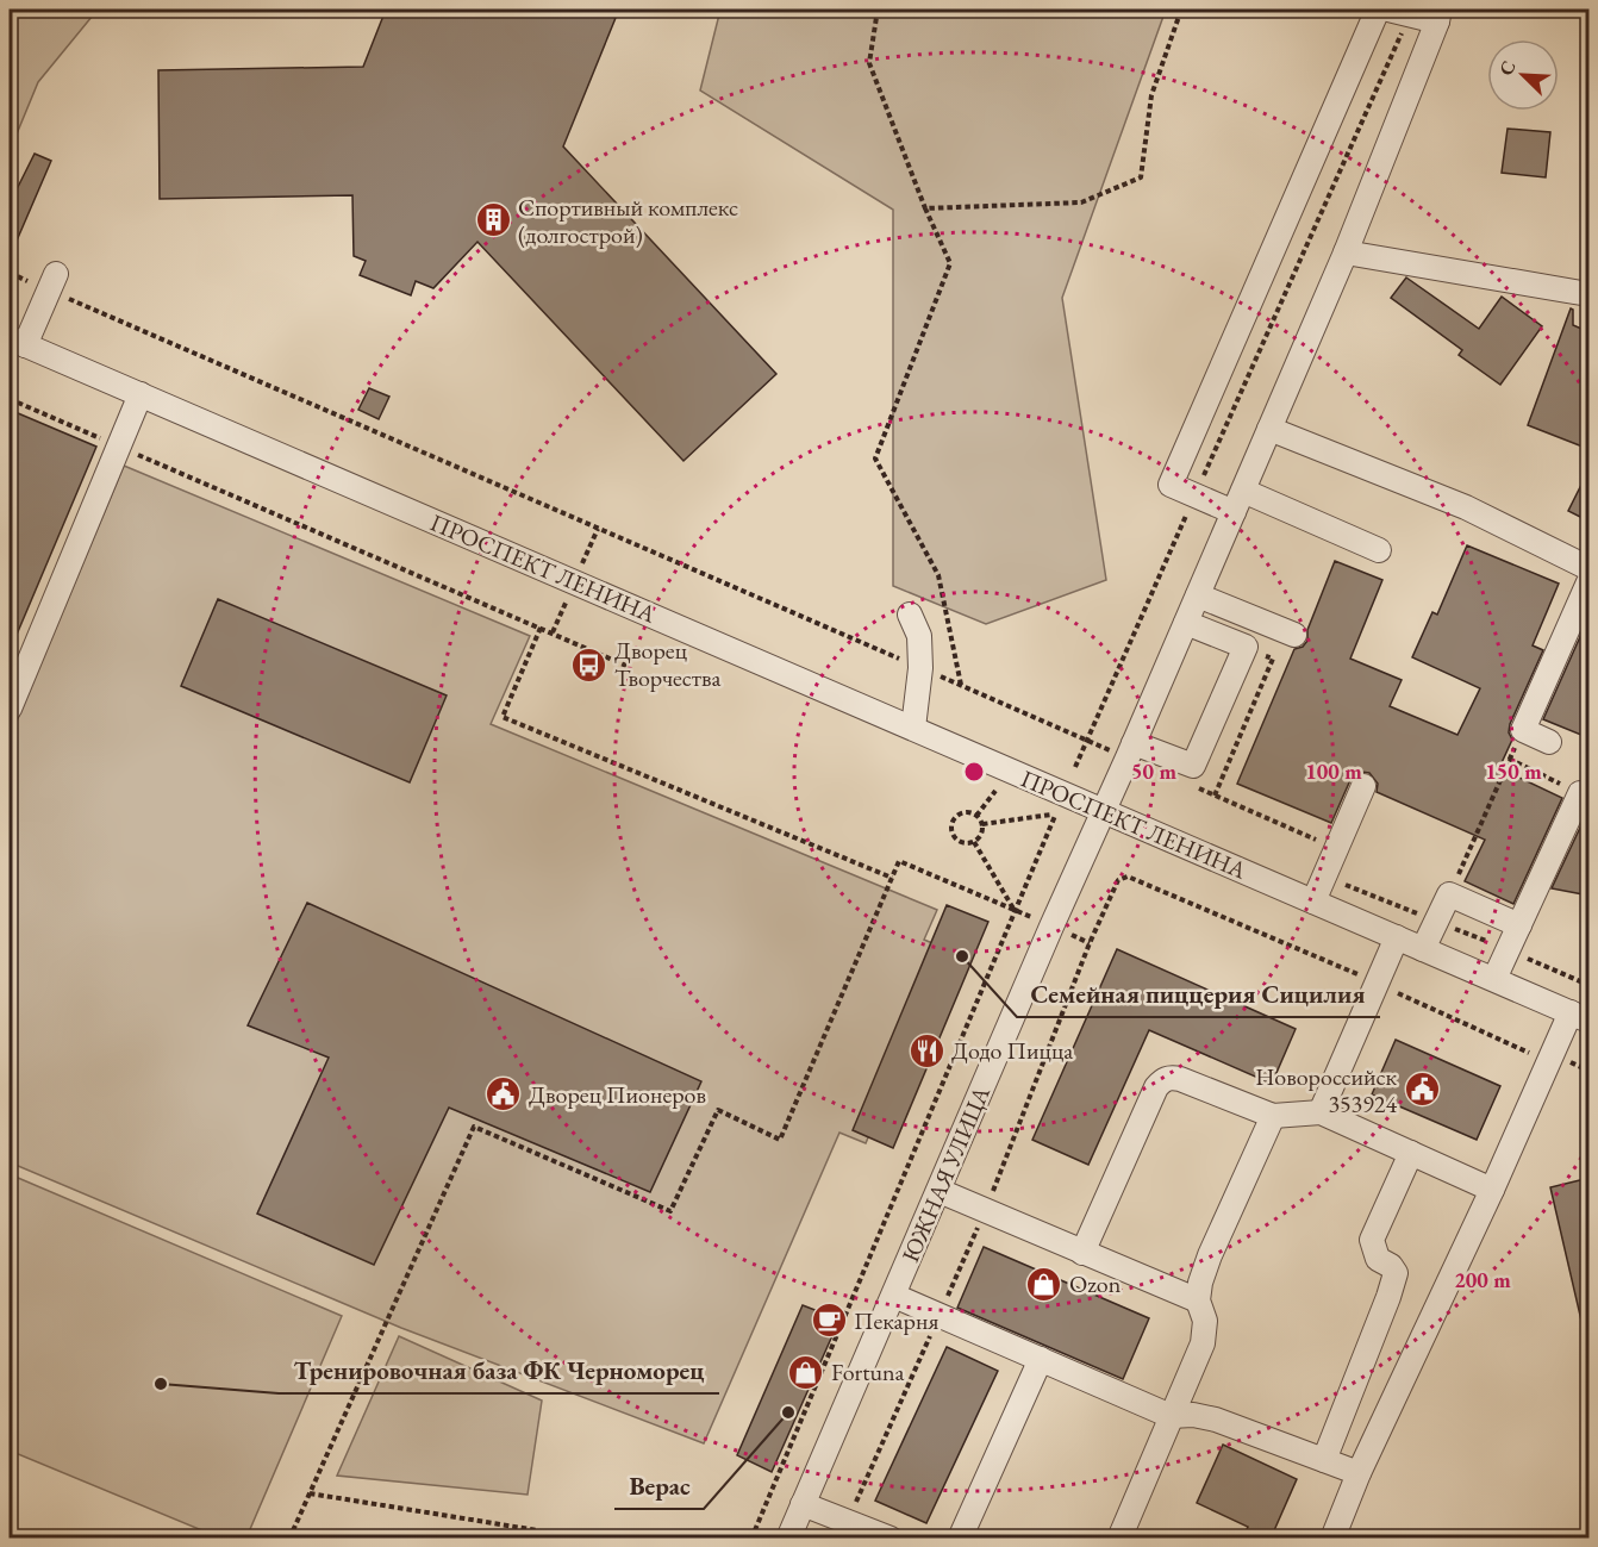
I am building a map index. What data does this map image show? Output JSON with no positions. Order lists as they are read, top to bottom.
{
  "streets": {
    "street": ["ПРОСПЕКТ ЛЕНИНА", "ЮЖНАЯ УЛИЦА"]
  },
  "crossings": [
    ["ПРОСПЕКТ ЛЕНИНА", "ЮЖНАЯ УЛИЦА"]
  ],
  "places": {
    "building": ["Спортивный комплекс (долгострой)"],
    "bus stop": ["Дворец Творчества"],
    "other": ["Семейная пиццерия Сицилия", "Тренировочная база ФК Черноморец", "Верас"],
    "restaurant": ["Додо Пицца"],
    "public building": ["Новороссийск 353924", "Дворец Пионеров"],
    "shop": ["Ozon", "Fortuna"],
    "cafe": ["Пекарня"]
  },
  "north": "top left",
  "rings": [
    "50 m",
    "100 m",
    "150 m",
    "200 m"
  ]
}
